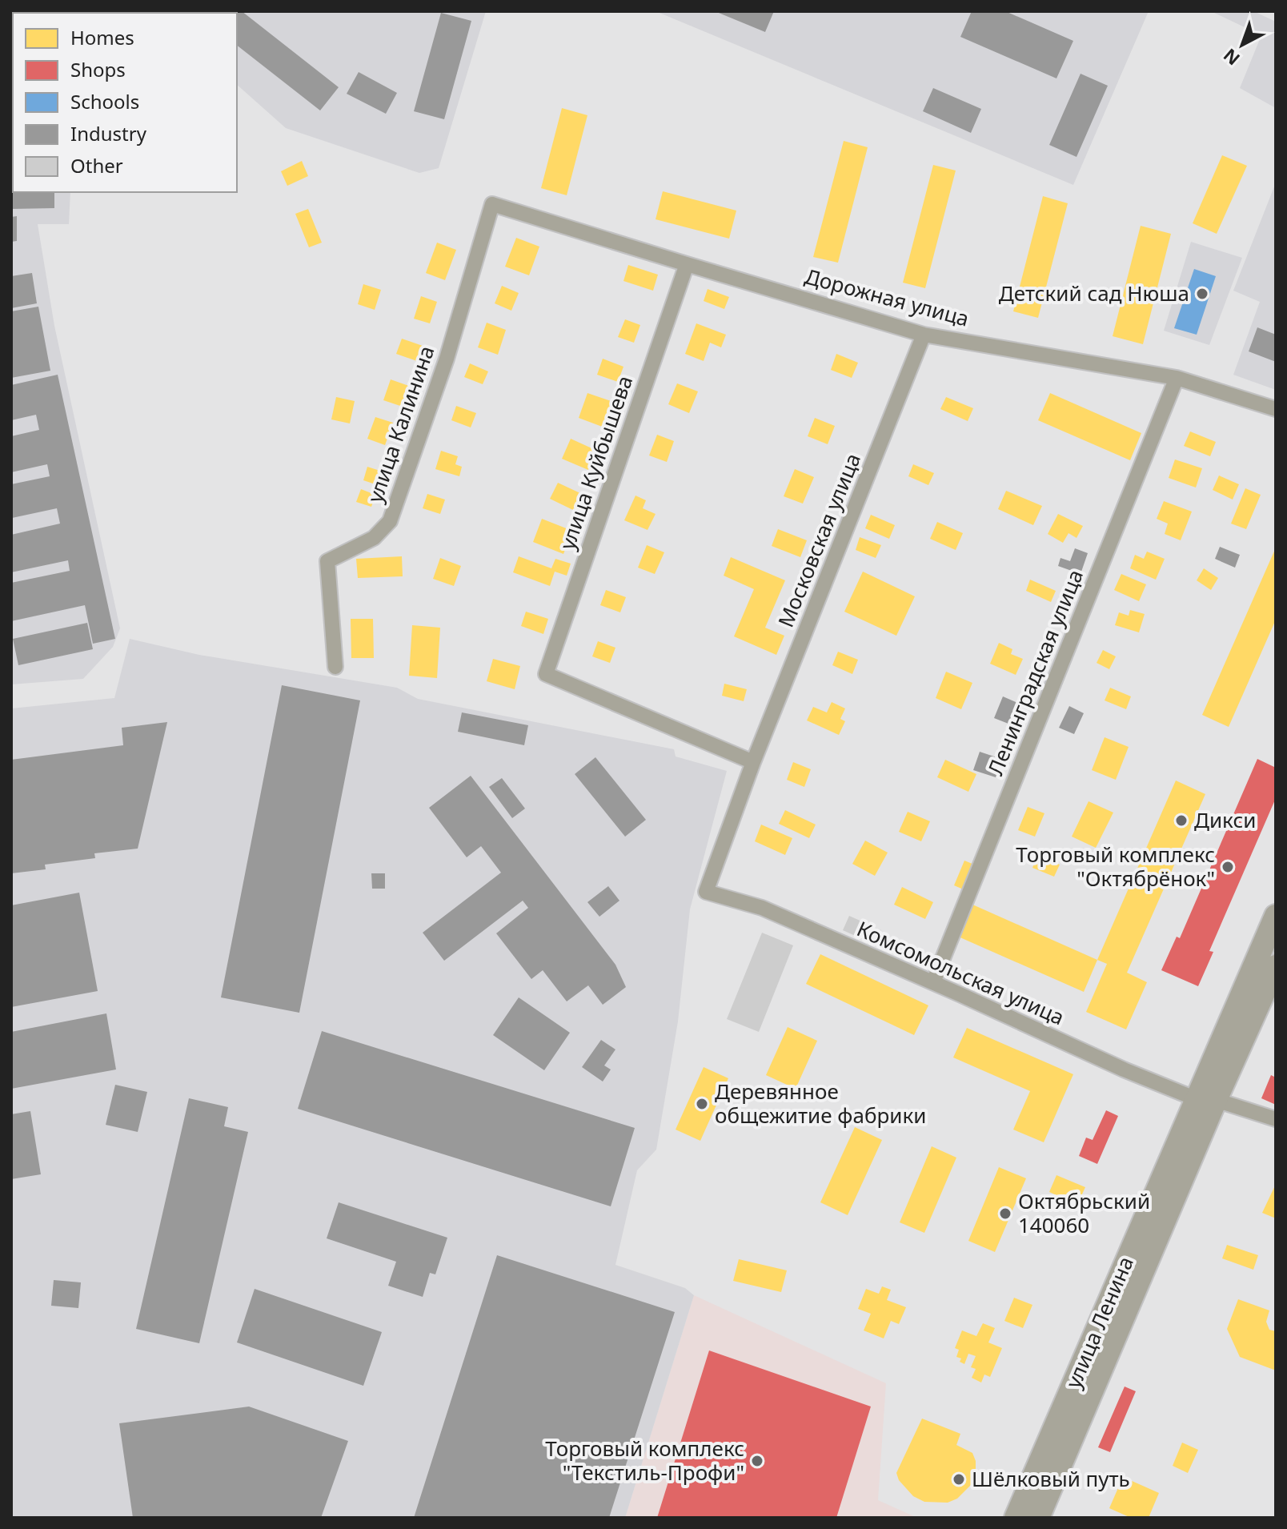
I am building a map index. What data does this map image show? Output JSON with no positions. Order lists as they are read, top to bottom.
{
  "streets": {
    "main road": ["улица Ленина"],
    "street": [
      "Дорожная улица",
      "улица Калинина",
      "улица Куйбышева",
      "Московская улица",
      "Ленинградская улица",
      "Комсомольская улица"
    ]
  },
  "crossings": [
    ["Дорожная улица", "улица Калинина"],
    ["Дорожная улица", "улица Куйбышева"],
    ["Дорожная улица", "Московская улица"],
    ["Дорожная улица", "Ленинградская улица"],
    ["улица Куйбышева", "Московская улица"],
    ["Московская улица", "Комсомольская улица"],
    ["Ленинградская улица", "Комсомольская улица"],
    ["Комсомольская улица", "улица Ленина"]
  ],
  "places": [
    "Детский сад Нюша",
    "Дикси",
    "Торговый комплекс \"Октябрёнок\"",
    "Деревянное общежитие фабрики",
    "Октябрьский 140060",
    "Торговый комплекс \"Текстиль-Профи\"",
    "Шёлковый путь"
  ],
  "legend": [
    "Homes",
    "Shops",
    "Schools",
    "Industry",
    "Other"
  ],
  "north": "bottom left"
}
